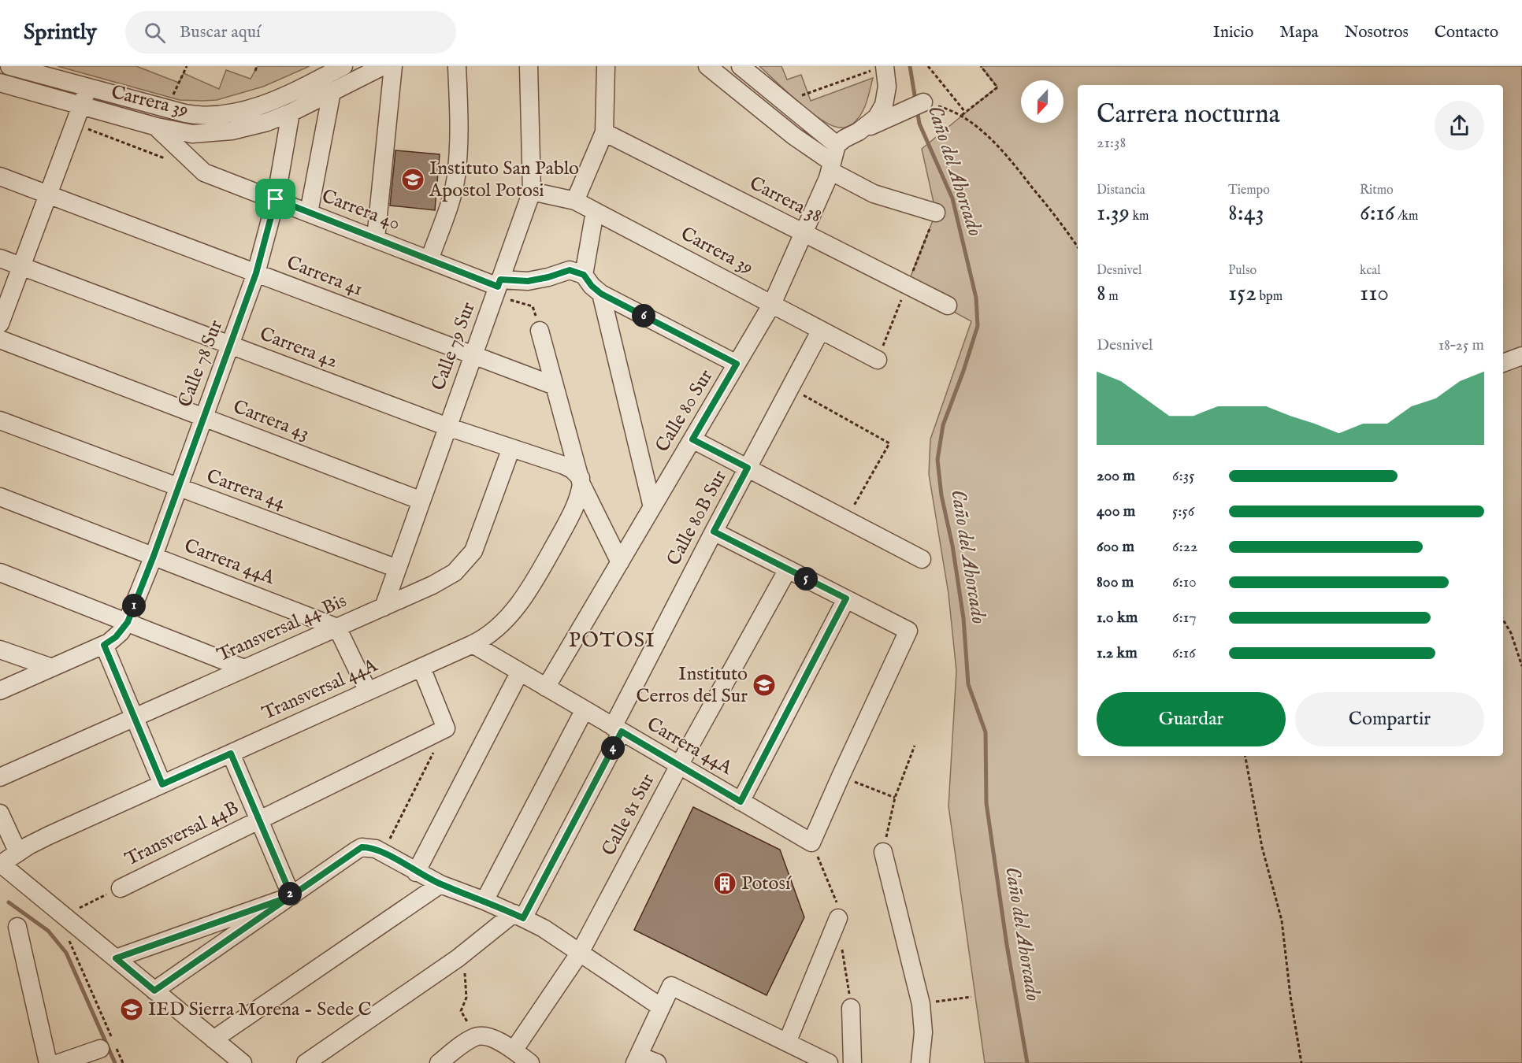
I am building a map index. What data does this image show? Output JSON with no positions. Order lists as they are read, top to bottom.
{
  "streets": {
    "street": [
      "Carrera 39",
      "Carrera 38",
      "Carrera 40",
      "Carrera 41",
      "Calle 79 Sur",
      "Carrera 42",
      "Calle 78 Sur",
      "Calle 80 Sur",
      "Carrera 43",
      "Carrera 44",
      "Calle 80B Sur",
      "Carrera 44A",
      "Transversal 44 Bis",
      "Transversal 44A",
      "Calle 81 Sur",
      "Transversal 44B"
    ]
  },
  "crossings": [
    ["Carrera 39", "Carrera 40"],
    ["Carrera 39", "Calle 79 Sur"],
    ["Carrera 39", "Calle 78 Sur"],
    ["Carrera 39", "Calle 80 Sur"],
    ["Carrera 39", "Calle 80B Sur"],
    ["Carrera 38", "Calle 80 Sur"],
    ["Carrera 40", "Calle 79 Sur"],
    ["Carrera 40", "Calle 78 Sur"],
    ["Carrera 41", "Calle 79 Sur"],
    ["Carrera 41", "Calle 78 Sur"],
    ["Calle 79 Sur", "Carrera 42"],
    ["Calle 79 Sur", "Carrera 43"],
    ["Calle 79 Sur", "Carrera 44"],
    ["Calle 79 Sur", "Transversal 44 Bis"],
    ["Carrera 42", "Calle 78 Sur"],
    ["Carrera 42", "Transversal 44 Bis"],
    ["Carrera 42", "Transversal 44A"],
    ["Calle 78 Sur", "Carrera 43"],
    ["Calle 78 Sur", "Carrera 44"],
    ["Calle 78 Sur", "Carrera 44A"],
    ["Calle 80 Sur", "Carrera 44A"],
    ["Calle 80B Sur", "Carrera 44A"],
    ["Carrera 44A", "Transversal 44 Bis"],
    ["Carrera 44A", "Transversal 44A"],
    ["Carrera 44A", "Calle 81 Sur"]
  ],
  "districts": ["POTOSI"],
  "water": ["Caño del Ahorcado"],
  "places": {
    "school or university": ["Instituto San Pablo Apostol Potosi", "Instituto Cerros del Sur", "IED Sierra Morena - Sede C"],
    "building": ["Potosí"]
  },
  "north": "bottom",
  "page": {
    "header": "Sprintly",
    "search": "Buscar aquí",
    "nav": [
      "Inicio",
      "Mapa",
      "Nosotros",
      "Contacto"
    ],
    "heading": ["Carrera nocturna", "21:38"],
    "stats": [
      ["Distancia", "1.39 km"],
      ["Tiempo", "8:43"],
      ["Ritmo", "6:16 /km"],
      ["Desnivel", "8 m"],
      ["Pulso", "152 bpm"],
      ["kcal", "110"]
    ],
    "pins": [
      "6",
      "5",
      "1",
      "4",
      "2"
    ],
    "chart": ["Desnivel", "18–25 m"],
    "list": [
      {
        "name": "200 m",
        "note": "6:35"
      },
      {
        "name": "400 m",
        "note": "5:56"
      },
      {
        "name": "600 m",
        "note": "6:22"
      },
      {
        "name": "800 m",
        "note": "6:10"
      },
      {
        "name": "1.0 km",
        "note": "6:17"
      },
      {
        "name": "1.2 km",
        "note": "6:16"
      }
    ],
    "buttons": ["Guardar", "Compartir"]
  }
}
